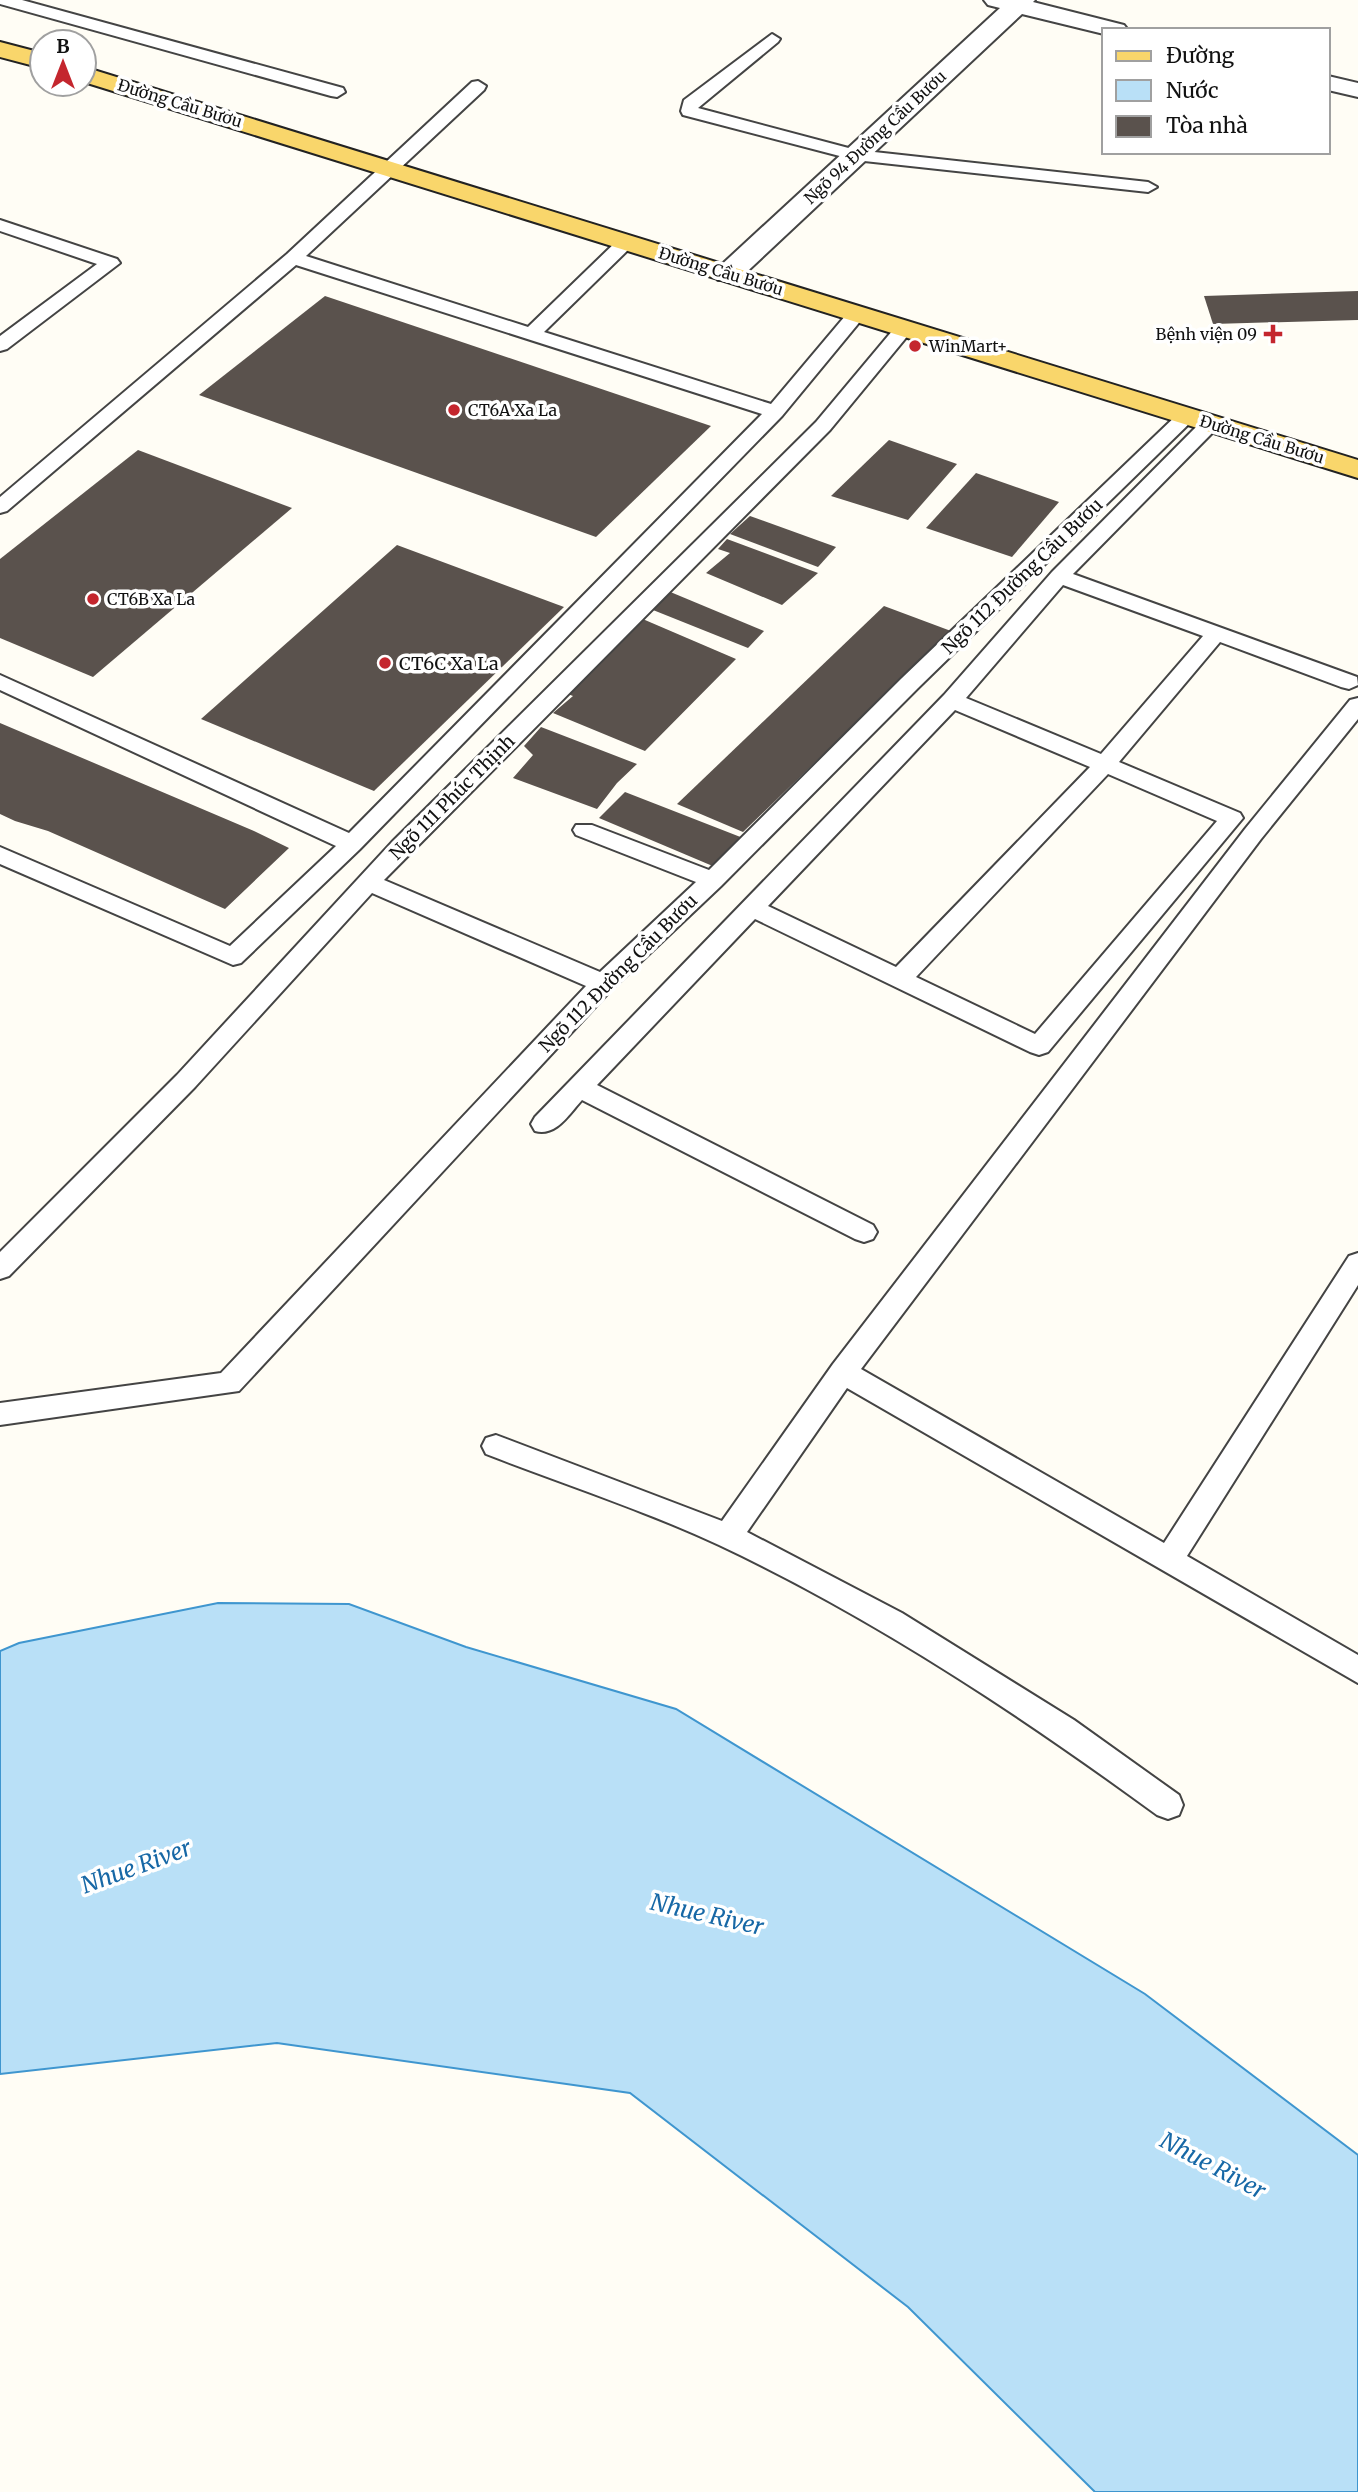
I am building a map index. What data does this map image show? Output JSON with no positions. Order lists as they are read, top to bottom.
{
  "streets": {
    "main road": ["Đường Cầu Bươu"],
    "street": ["Ngõ 94 Đường Cầu Bươu"],
    "lane": ["Ngõ 112 Đường Cầu Bươu", "Ngõ 111 Phúc Thịnh"]
  },
  "crossings": [
    ["Đường Cầu Bươu", "Ngõ 94 Đường Cầu Bươu"],
    ["Đường Cầu Bươu", "Ngõ 112 Đường Cầu Bươu"],
    ["Đường Cầu Bươu", "Ngõ 111 Phúc Thịnh"]
  ],
  "water": ["Nhue River"],
  "places": {
    "health": ["Bệnh viện 09"],
    "other": [
      "WinMart+",
      "CT6A Xa La",
      "CT6B Xa La",
      "CT6C Xa La"
    ]
  },
  "legend": ["Đường", "Nước", "Tòa nhà"],
  "north": "top"
}
